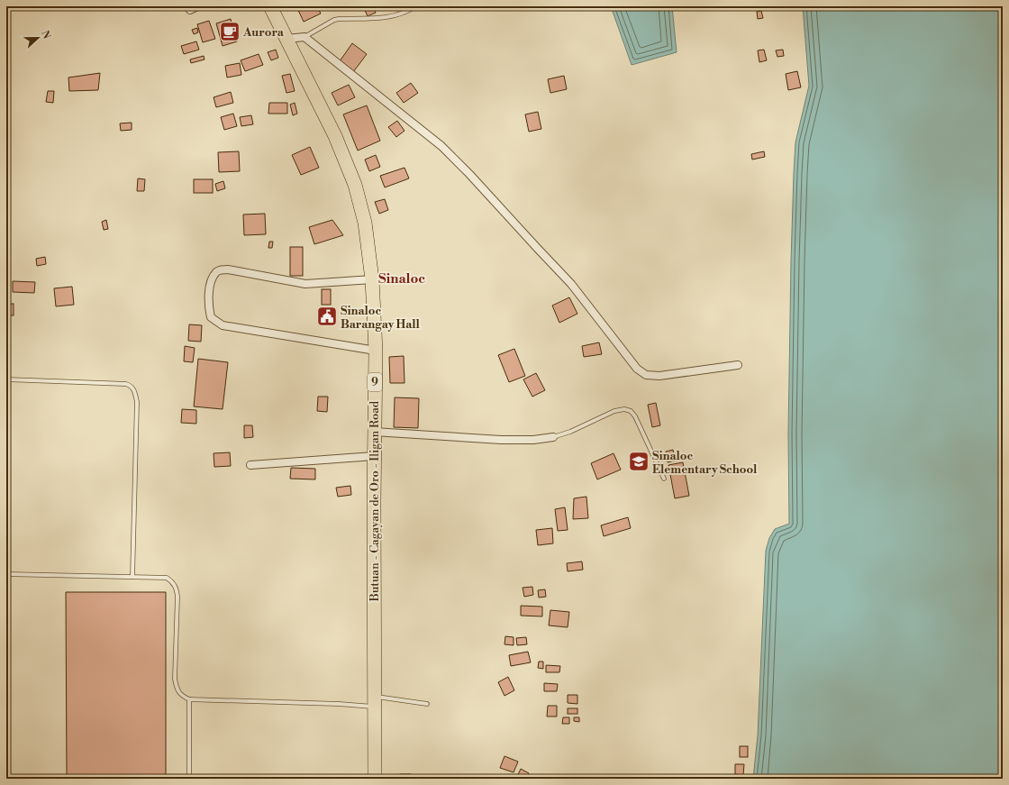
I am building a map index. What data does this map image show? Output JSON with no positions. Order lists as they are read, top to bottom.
{
  "streets": {
    "highway": ["9", "Butuan - Cagayan de Oro - Iligan Road"]
  },
  "districts": ["Sinaloc"],
  "places": {
    "cafe": ["Aurora"],
    "public building": ["Sinaloc Barangay Hall"],
    "school or university": ["Sinaloc Elementary School"]
  },
  "north": "right"
}
